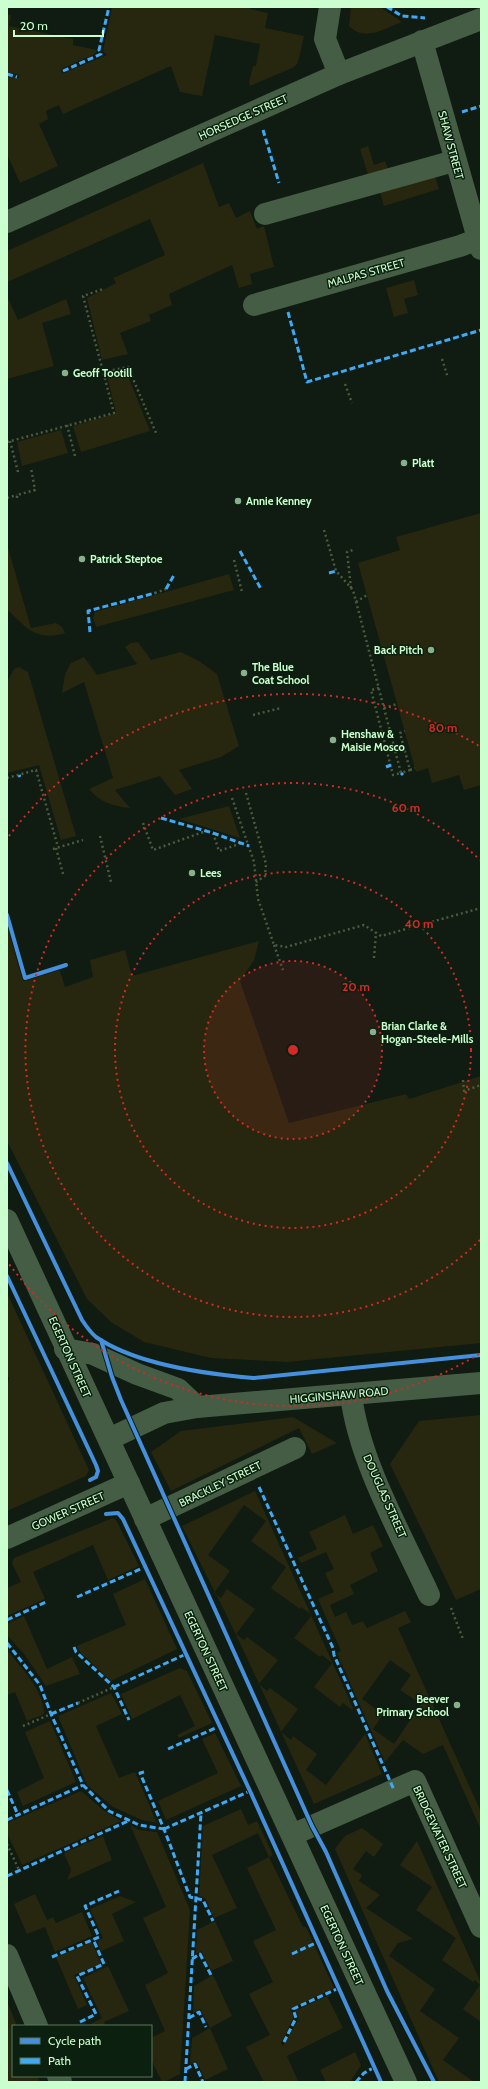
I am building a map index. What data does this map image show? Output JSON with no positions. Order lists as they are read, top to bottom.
{
  "streets": {
    "street": [
      "HORSEDGE STREET",
      "SHAW STREET",
      "MALPAS STREET",
      "EGERTON STREET",
      "HIGGINSHAW ROAD",
      "BRACKLEY STREET",
      "DOUGLAS STREET",
      "GOWER STREET",
      "BRIDGEWATER STREET"
    ]
  },
  "crossings": [
    ["HORSEDGE STREET", "SHAW STREET"],
    ["SHAW STREET", "MALPAS STREET"],
    ["EGERTON STREET", "HIGGINSHAW ROAD"],
    ["EGERTON STREET", "BRACKLEY STREET"],
    ["EGERTON STREET", "GOWER STREET"],
    ["EGERTON STREET", "BRIDGEWATER STREET"],
    ["HIGGINSHAW ROAD", "DOUGLAS STREET"]
  ],
  "places": [
    "Geoff Tootill",
    "Platt",
    "Annie Kenney",
    "Patrick Steptoe",
    "Back Pitch",
    "The Blue Coat School",
    "Henshaw & Maisie Mosco",
    "Lees",
    "Brian Clarke & Hogan-Steele-Mills",
    "Beever Primary School"
  ],
  "legend": ["Cycle path", "Path"],
  "scale_bar": "20 m",
  "rings": [
    "80 m",
    "60 m",
    "40 m",
    "20 m"
  ]
}
